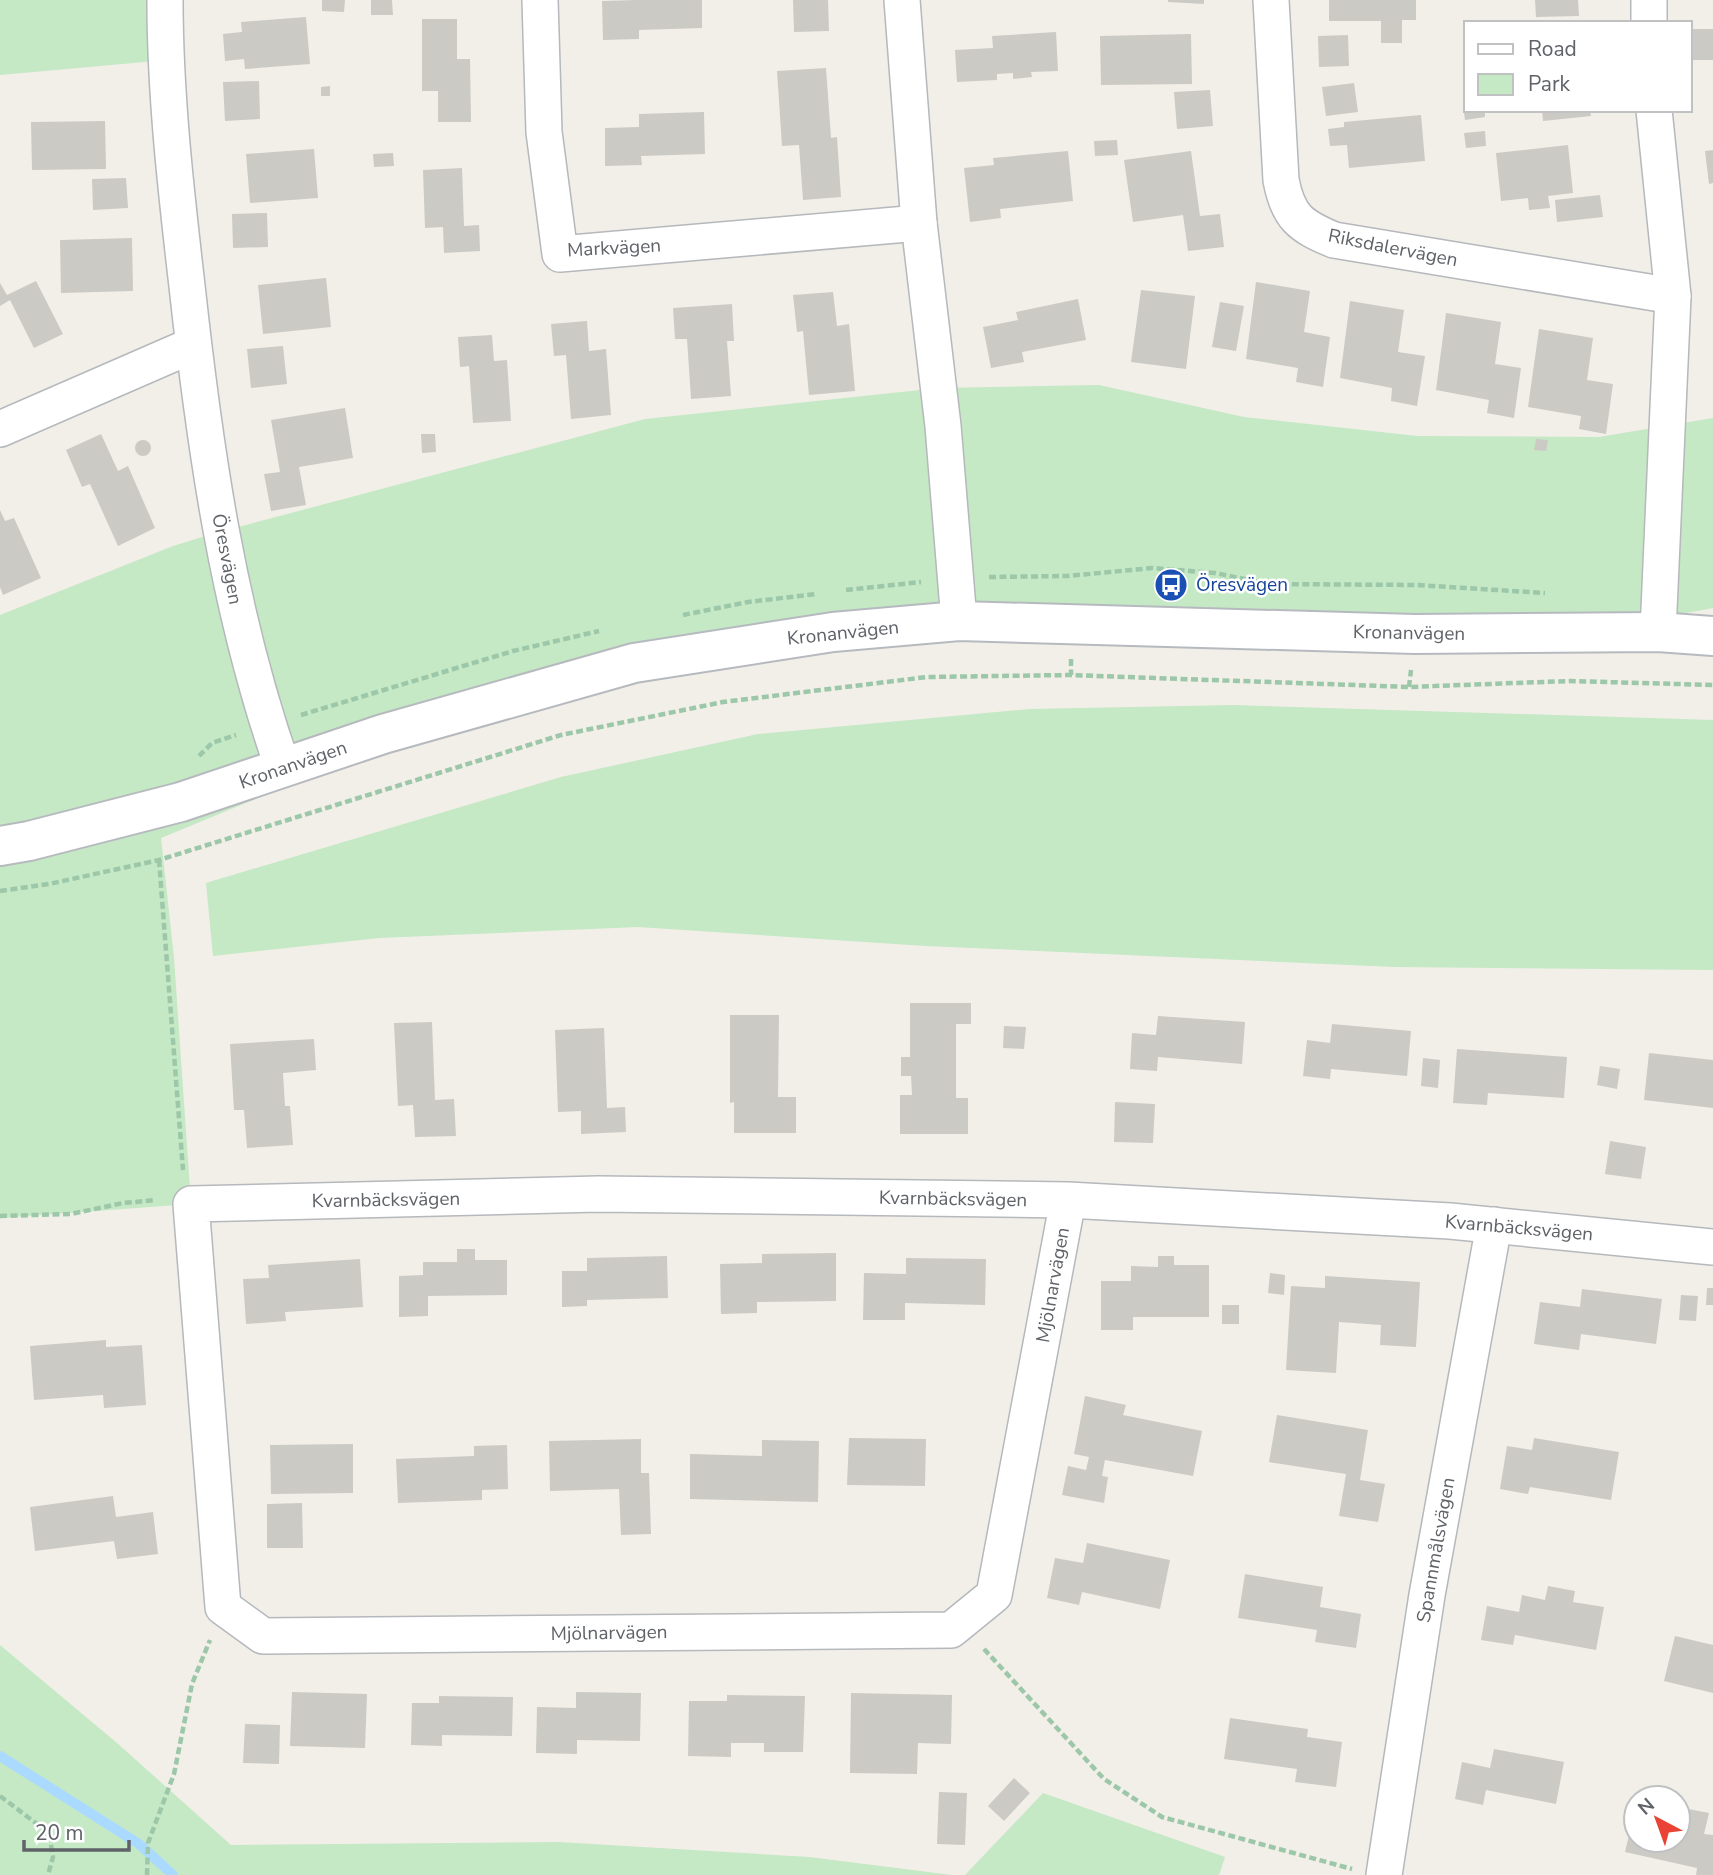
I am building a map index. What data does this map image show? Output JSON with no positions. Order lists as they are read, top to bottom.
{
  "streets": {
    "street": [
      "Markvägen",
      "Riksdalervägen",
      "Öresvägen",
      "Kronanvägen",
      "Kvarnbäcksvägen",
      "Mjölnarvägen",
      "Spannmålsvägen"
    ]
  },
  "crossings": [
    ["Öresvägen", "Kronanvägen"],
    ["Kvarnbäcksvägen", "Mjölnarvägen"],
    ["Kvarnbäcksvägen", "Spannmålsvägen"]
  ],
  "places": {
    "bus stop": ["Öresvägen"]
  },
  "legend": ["Road", "Park"],
  "scale_bar": "20 m",
  "north": "top left"
}
